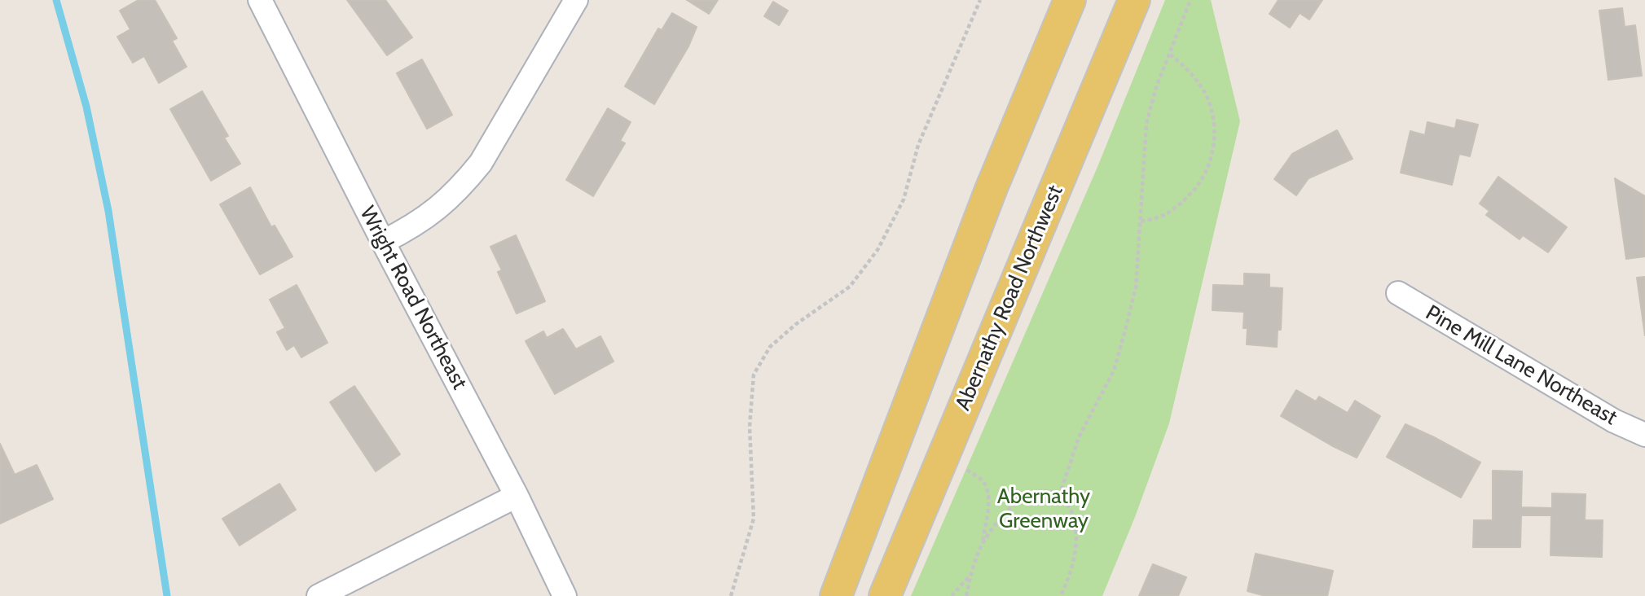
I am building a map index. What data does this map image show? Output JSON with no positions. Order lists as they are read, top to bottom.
{
  "streets": {
    "main road": ["Abernathy Road Northwest"],
    "street": ["Wright Road Northeast", "Pine Mill Lane Northeast"]
  },
  "parks": ["Abernathy Greenway"]
}
